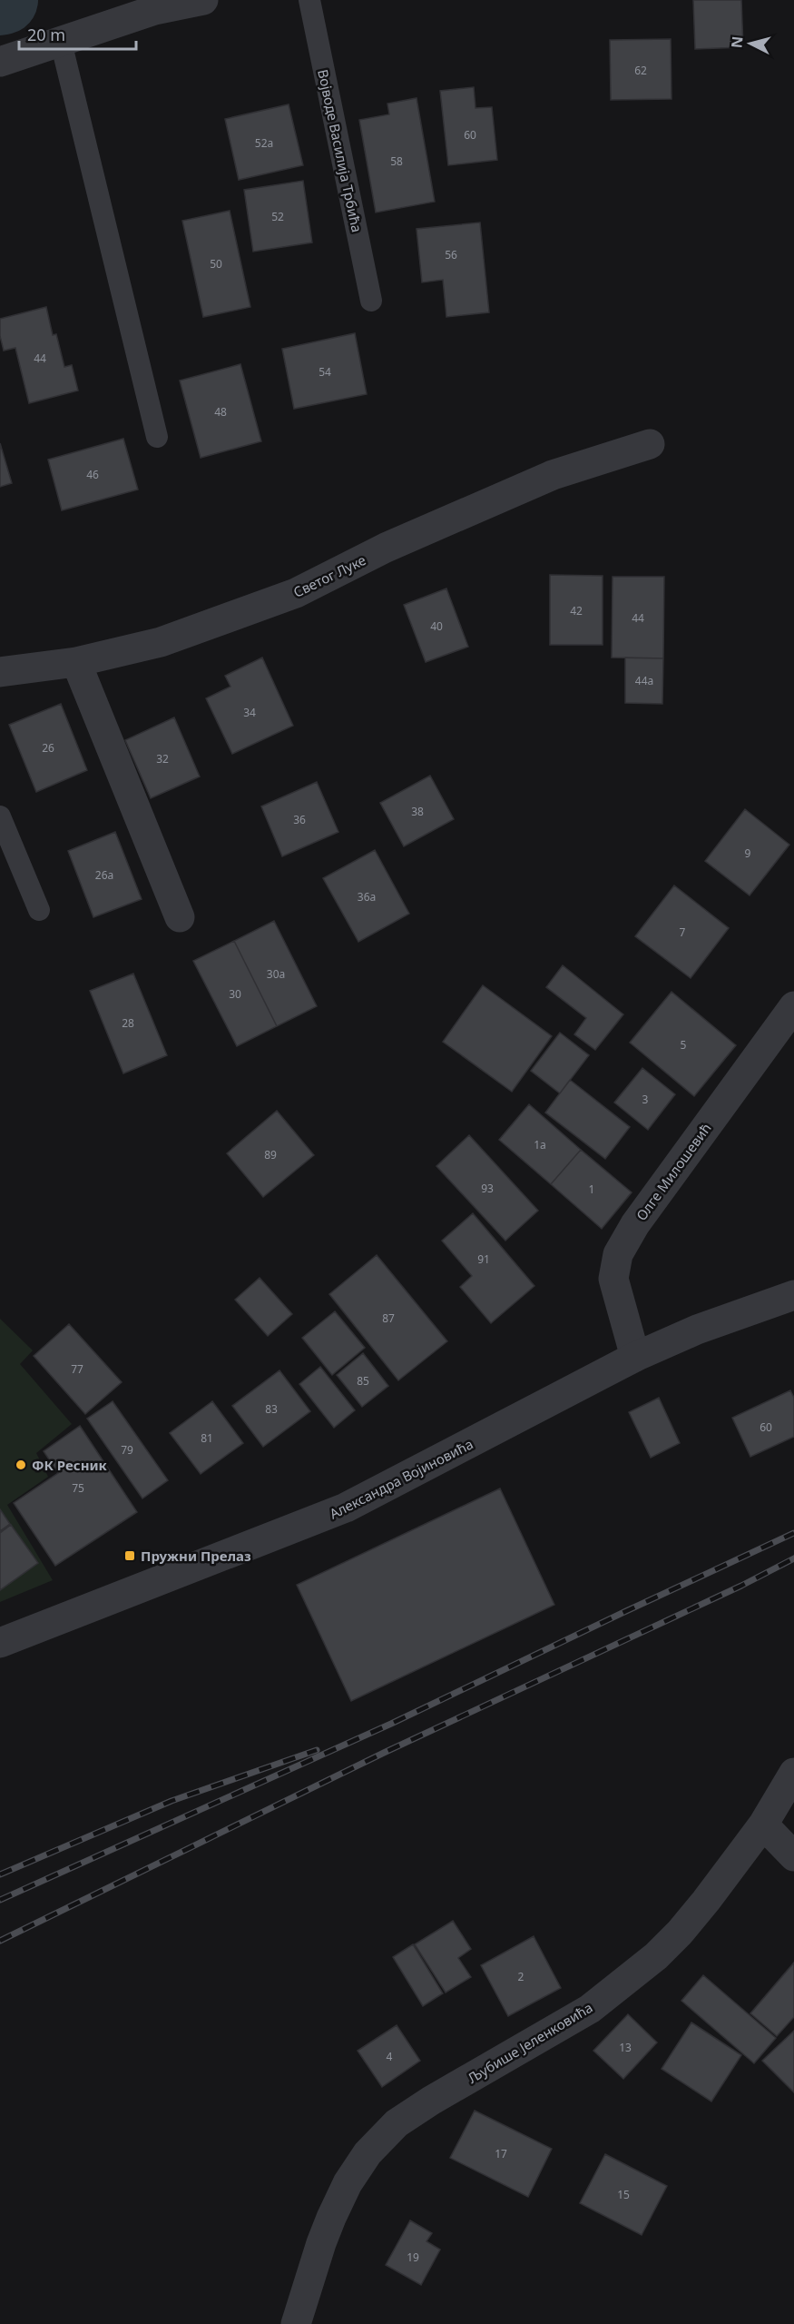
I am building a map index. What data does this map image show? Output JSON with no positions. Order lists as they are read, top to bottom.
{
  "streets": {
    "street": [
      "Светог Луке",
      "Олге Милошевић",
      "Александра Војиновића",
      "Љубише Јеленковића"
    ],
    "lane": ["Војводе Василија Трбића"]
  },
  "crossings": [
    ["Олге Милошевић", "Александра Војиновића"]
  ],
  "places": {
    "other": ["ФК Ресник"],
    "transit": ["Пружни Прелаз"]
  },
  "house_numbers": [
    "62",
    "60",
    "52a",
    "58",
    "52",
    "56",
    "50",
    "44",
    "54",
    "48",
    "46",
    "42",
    "44",
    "40",
    "44a",
    "34",
    "26",
    "32",
    "38",
    "36",
    "9",
    "26a",
    "36a",
    "7",
    "30a",
    "30",
    "28",
    "5",
    "3",
    "1a",
    "89",
    "93",
    "1",
    "91",
    "87",
    "77",
    "85",
    "83",
    "60",
    "81",
    "79",
    "75",
    "2",
    "13",
    "4",
    "17",
    "15",
    "19"
  ],
  "scale_bar": "20 m",
  "north": "left"
}
